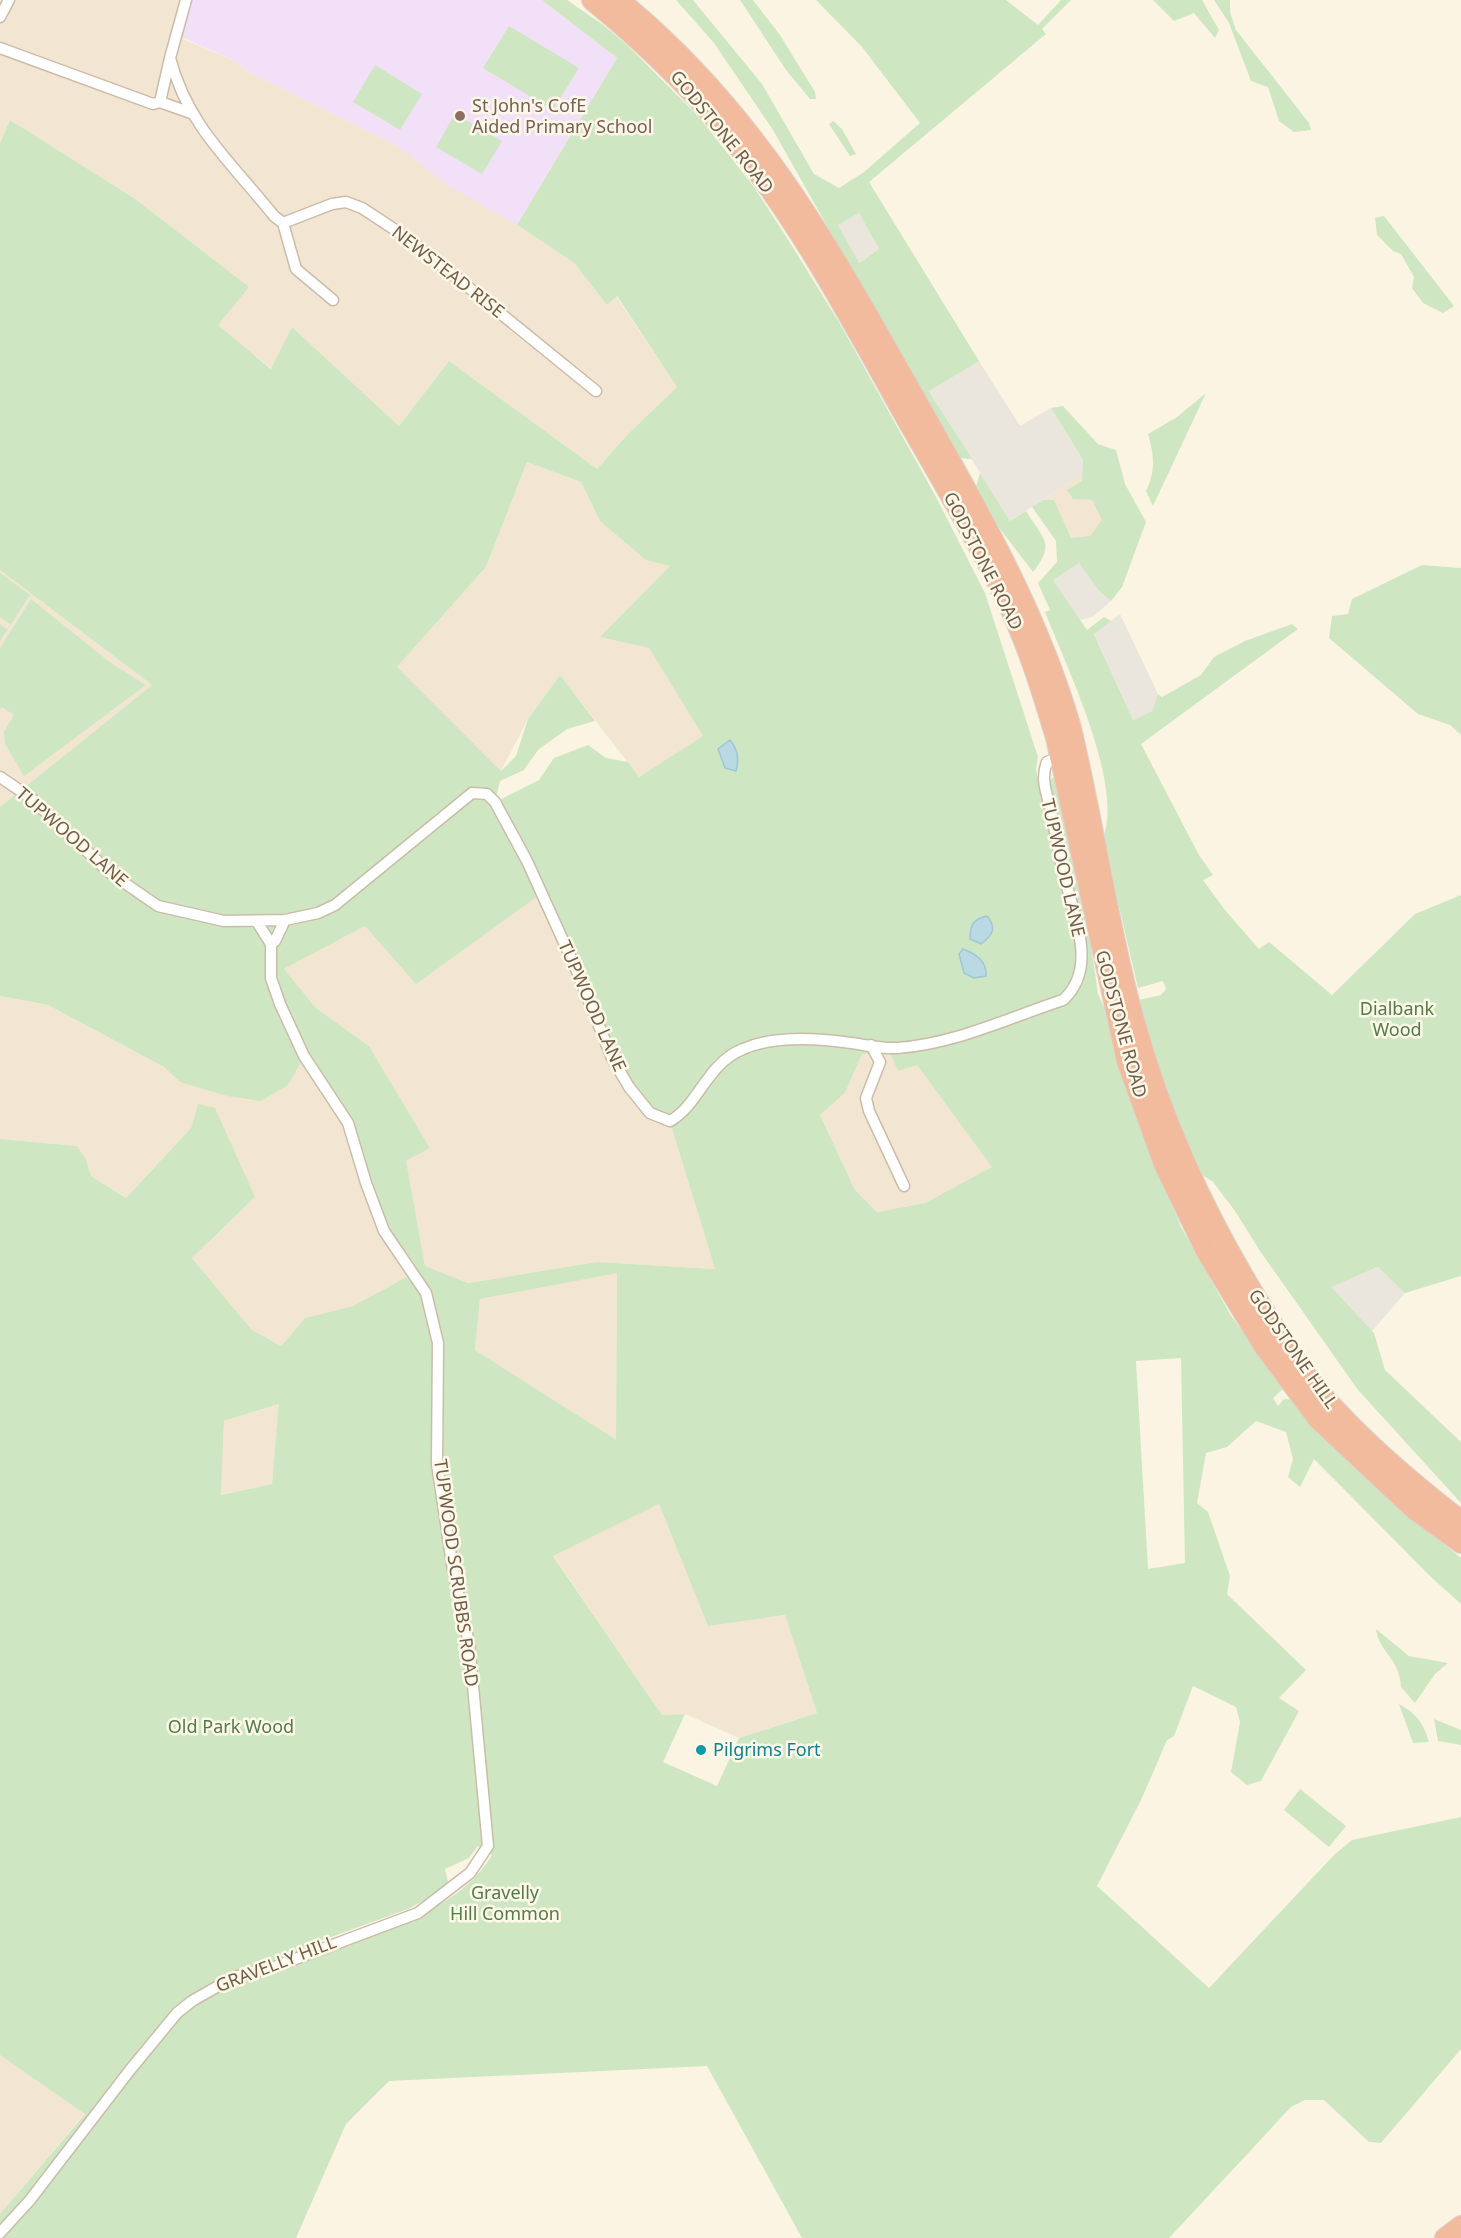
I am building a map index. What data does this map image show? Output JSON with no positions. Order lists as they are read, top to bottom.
{
  "streets": {
    "highway": ["GODSTONE ROAD", "GODSTONE HILL"],
    "street": [
      "NEWSTEAD RISE",
      "TUPWOOD LANE",
      "TUPWOOD SCRUBBS ROAD",
      "GRAVELLY HILL"
    ]
  },
  "crossings": [
    ["GODSTONE ROAD", "TUPWOOD LANE"],
    ["GODSTONE ROAD", "GODSTONE HILL"],
    ["TUPWOOD SCRUBBS ROAD", "GRAVELLY HILL"]
  ],
  "parks": ["Dialbank Wood", "Old Park Wood", "Gravelly Hill Common"],
  "places": ["St John's CofE Aided Primary School", "Pilgrims Fort"]
}
